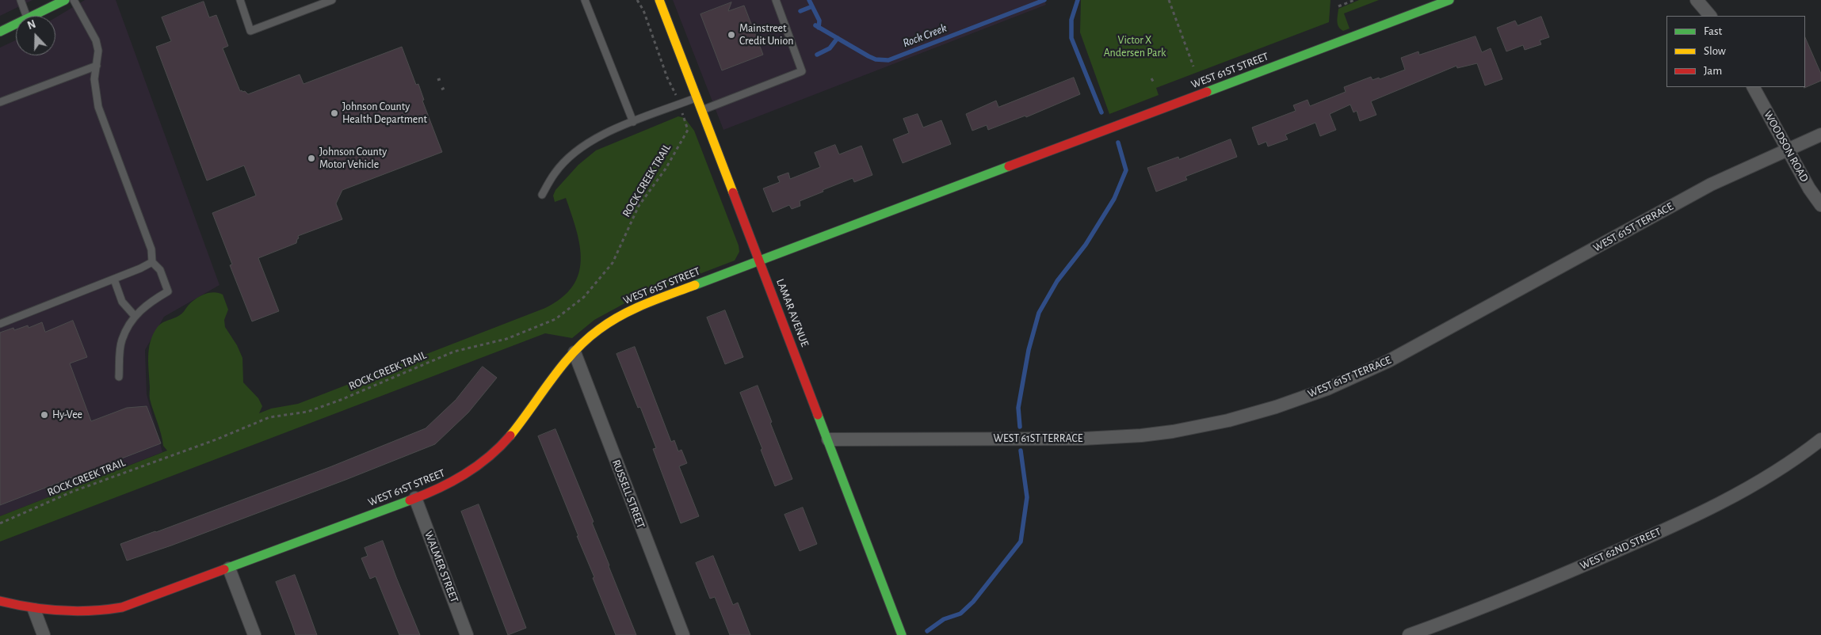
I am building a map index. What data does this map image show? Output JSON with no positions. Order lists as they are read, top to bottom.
{
  "streets": {
    "street": [
      "WEST 61ST STREET",
      "WOODSON ROAD",
      "WEST 61ST TERRACE",
      "LAMAR AVENUE",
      "RUSSELL STREET",
      "WEST 62ND STREET",
      "WALMER STREET"
    ],
    "path": ["ROCK CREEK TRAIL"]
  },
  "crossings": [
    ["WEST 61ST STREET", "LAMAR AVENUE"],
    ["WEST 61ST STREET", "RUSSELL STREET"],
    ["WEST 61ST STREET", "WALMER STREET"],
    ["WOODSON ROAD", "WEST 61ST TERRACE"],
    ["WEST 61ST TERRACE", "LAMAR AVENUE"]
  ],
  "water": ["Rock Creek"],
  "parks": ["Victor X Andersen Park"],
  "places": [
    "Mainstreet Credit Union",
    "Johnson County Health Department",
    "Johnson County Motor Vehicle",
    "Hy-Vee"
  ],
  "legend": ["Fast", "Slow", "Jam"],
  "north": "top"
}
